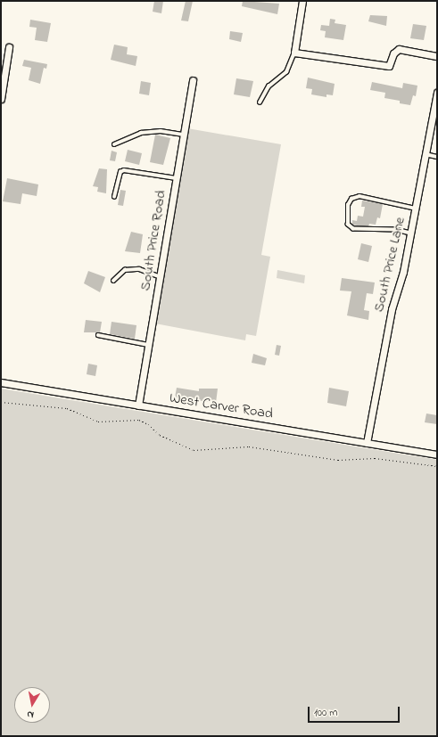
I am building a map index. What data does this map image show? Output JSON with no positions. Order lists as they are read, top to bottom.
{
  "streets": {
    "street": ["South Price Road", "South Price Lane", "West Carver Road"]
  },
  "crossings": [
    ["South Price Road", "West Carver Road"],
    ["South Price Lane", "West Carver Road"]
  ],
  "scale_bar": "100 m",
  "north": "bottom"
}
